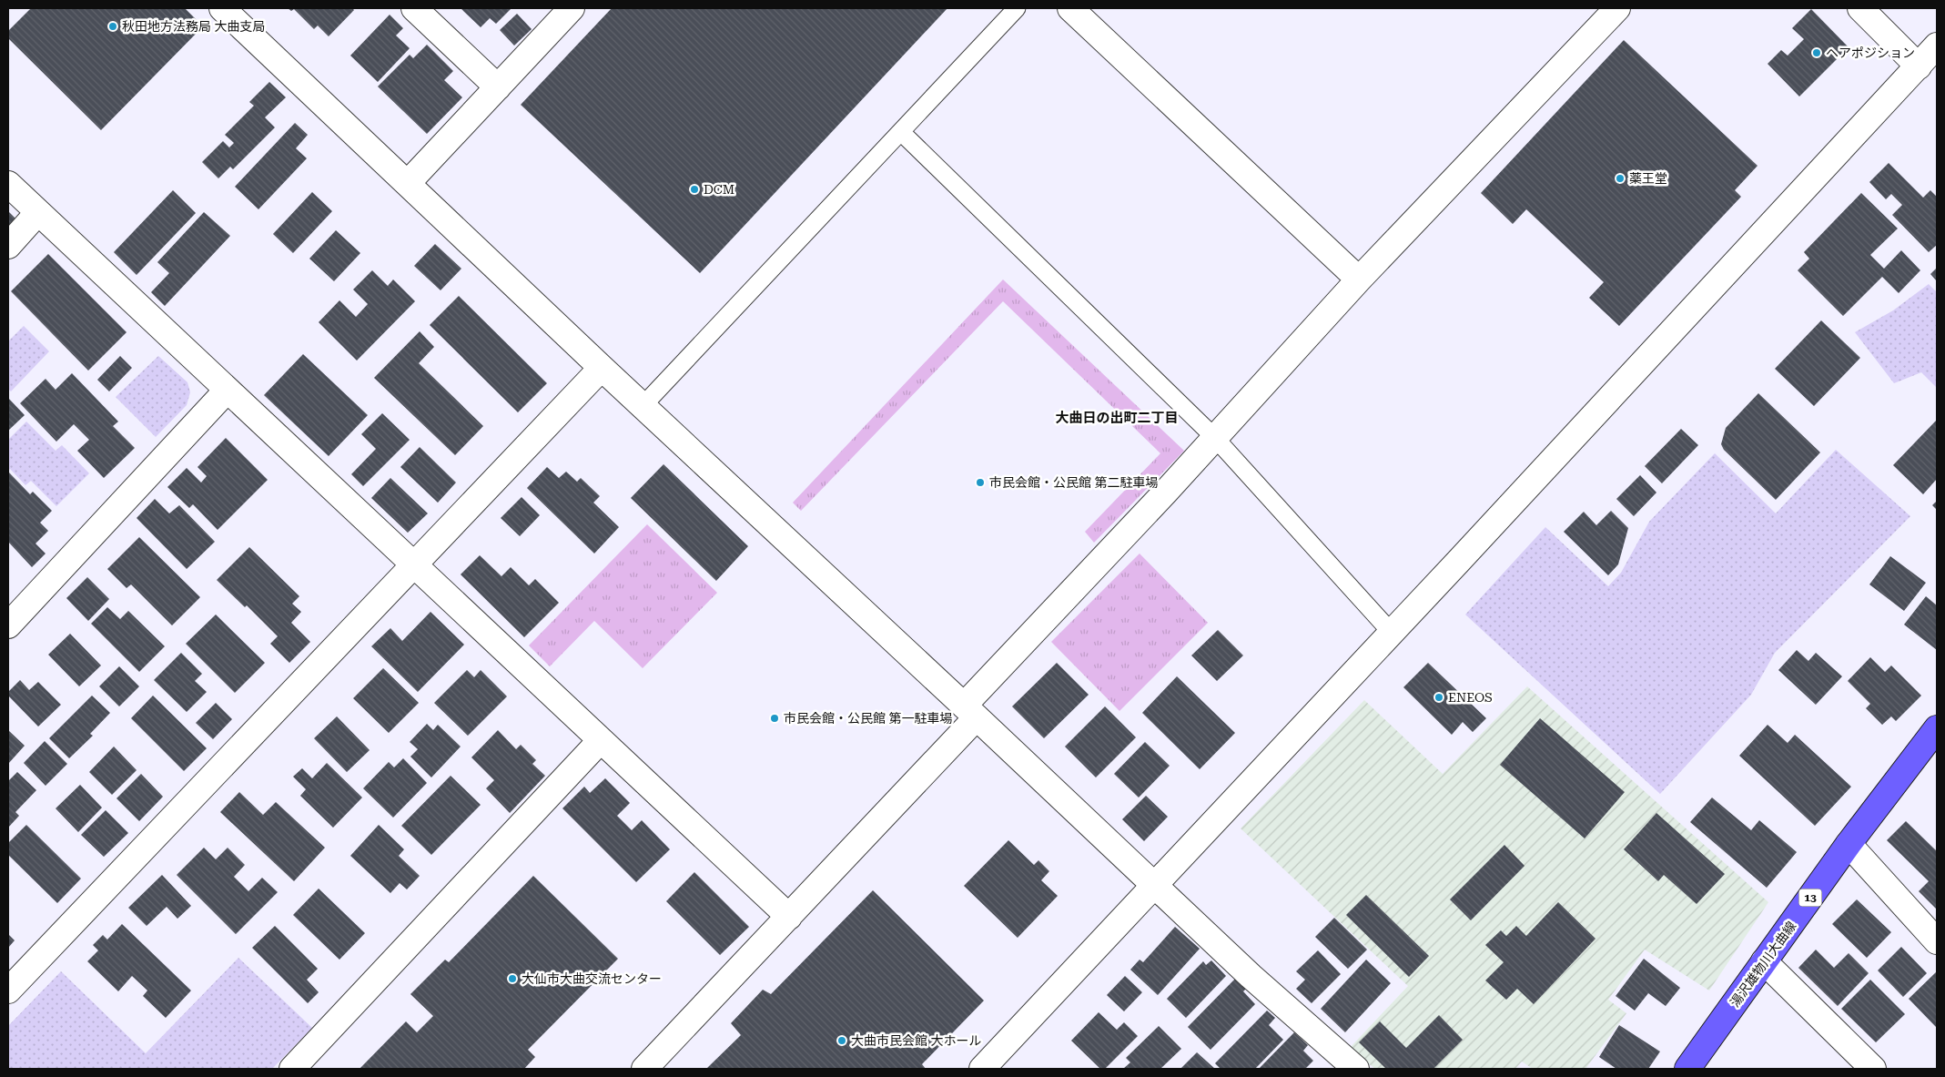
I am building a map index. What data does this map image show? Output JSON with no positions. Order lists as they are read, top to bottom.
{
  "streets": {
    "main road": ["13", "湯沢雄物川大曲線"]
  },
  "districts": ["大曲日の出町二丁目"],
  "places": [
    "秋田地方法務局 大曲支局",
    "ヘアポジション",
    "薬王堂",
    "DCM",
    "市民会館・公民館 第二駐車場",
    "ENEOS",
    "市民会館・公民館 第一駐車場",
    "大仙市大曲交流センター",
    "大曲市民会館 大ホール"
  ]
}
